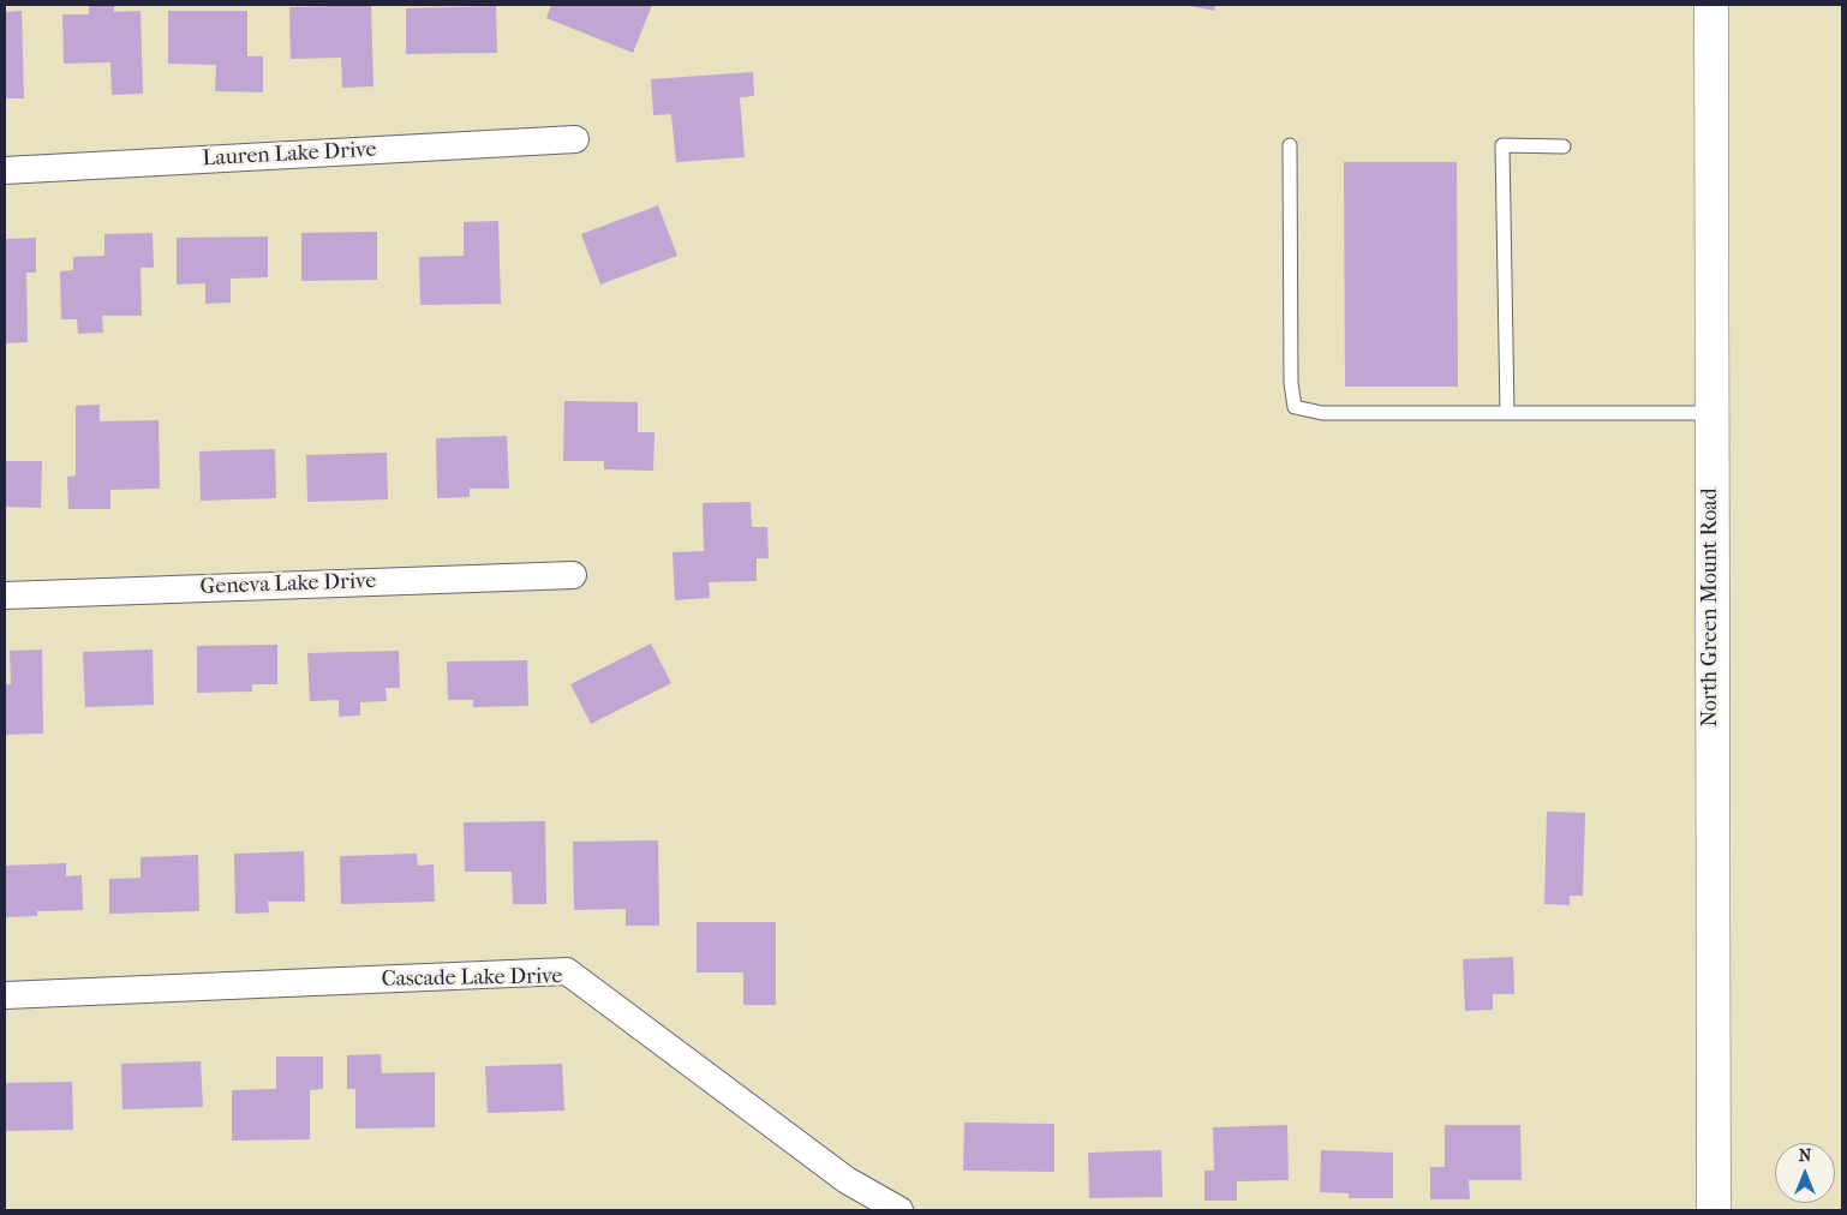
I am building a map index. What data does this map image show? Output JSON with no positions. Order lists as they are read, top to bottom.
{
  "streets": {
    "street": [
      "Lauren Lake Drive",
      "Geneva Lake Drive",
      "North Green Mount Road",
      "Cascade Lake Drive"
    ]
  },
  "north": "top"
}
